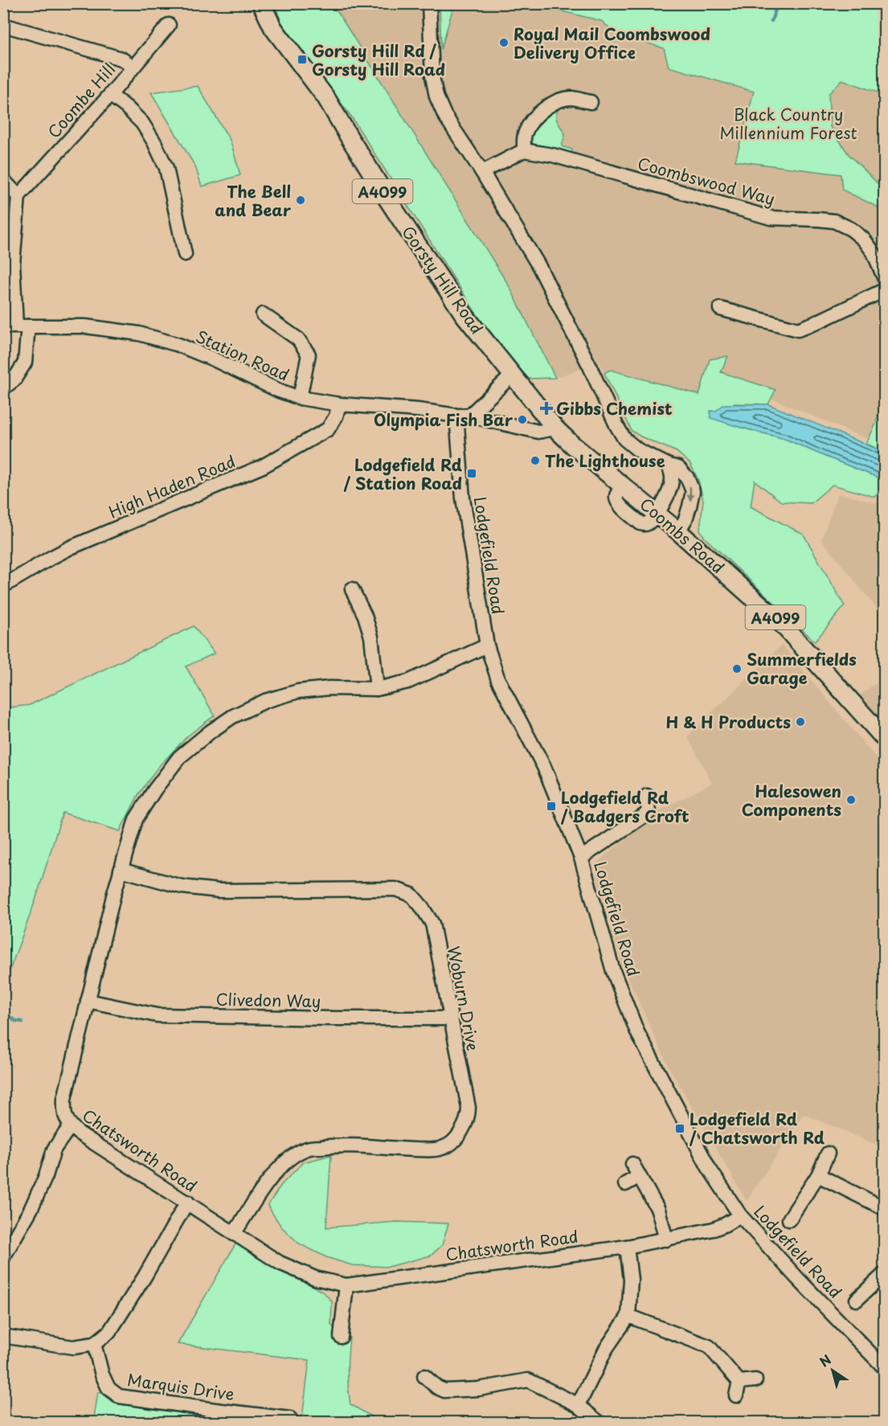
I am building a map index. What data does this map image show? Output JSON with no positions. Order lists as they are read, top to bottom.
{
  "streets": {
    "main road": ["A4099", "Gorsty Hill Road", "Coombs Road"],
    "street": [
      "Coombe Hill",
      "Coombswood Way",
      "Station Road",
      "High Haden Road",
      "Lodgefield Road",
      "Woburn Drive",
      "Clivedon Way",
      "Chatsworth Road",
      "Marquis Drive"
    ]
  },
  "crossings": [
    ["Gorsty Hill Road", "Coombs Road"],
    ["Station Road", "High Haden Road"],
    ["Station Road", "Lodgefield Road"],
    ["Lodgefield Road", "Chatsworth Road"],
    ["Woburn Drive", "Clivedon Way"],
    ["Woburn Drive", "Chatsworth Road"],
    ["Clivedon Way", "Chatsworth Road"]
  ],
  "parks": ["Black Country Millennium Forest"],
  "places": {
    "other": [
      "Royal Mail Coombswood Delivery Office",
      "The Bell and Bear",
      "Olympia Fish Bar",
      "The Lighthouse",
      "Summerfields Garage",
      "H & H Products",
      "Halesowen Components"
    ],
    "transit": [
      "Gorsty Hill Rd / Gorsty Hill Road",
      "Lodgefield Rd / Station Road",
      "Lodgefield Rd / Badgers Croft",
      "Lodgefield Rd / Chatsworth Rd"
    ],
    "health": ["Gibbs Chemist"]
  },
  "north": "top left"
}
